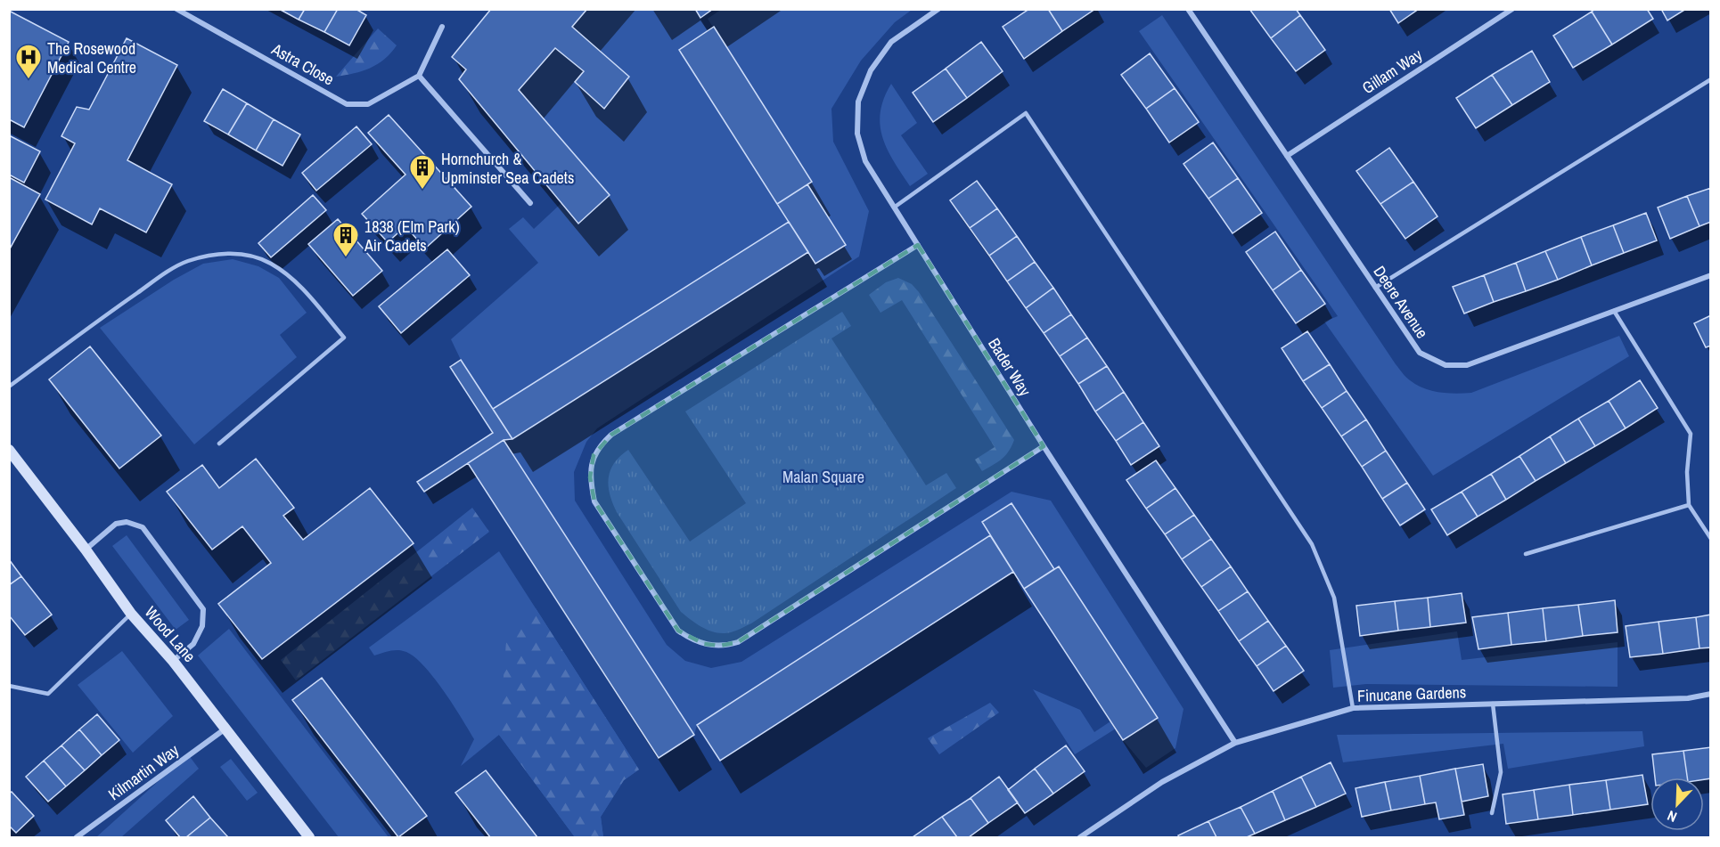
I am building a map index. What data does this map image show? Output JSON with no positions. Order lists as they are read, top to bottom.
{
  "streets": {
    "street": [
      "Astra Close",
      "Gillam Way",
      "Deere Avenue",
      "Bader Way",
      "Wood Lane",
      "Finucane Gardens",
      "Kilmartin Way"
    ]
  },
  "crossings": [
    ["Gillam Way", "Deere Avenue"],
    ["Bader Way", "Finucane Gardens"],
    ["Wood Lane", "Kilmartin Way"]
  ],
  "parks": ["Malan Square"],
  "places": {
    "hospital": ["The Rosewood Medical Centre"],
    "building": ["Hornchurch & Upminster Sea Cadets", "1838 (Elm Park) Air Cadets"]
  },
  "north": "bottom left"
}
